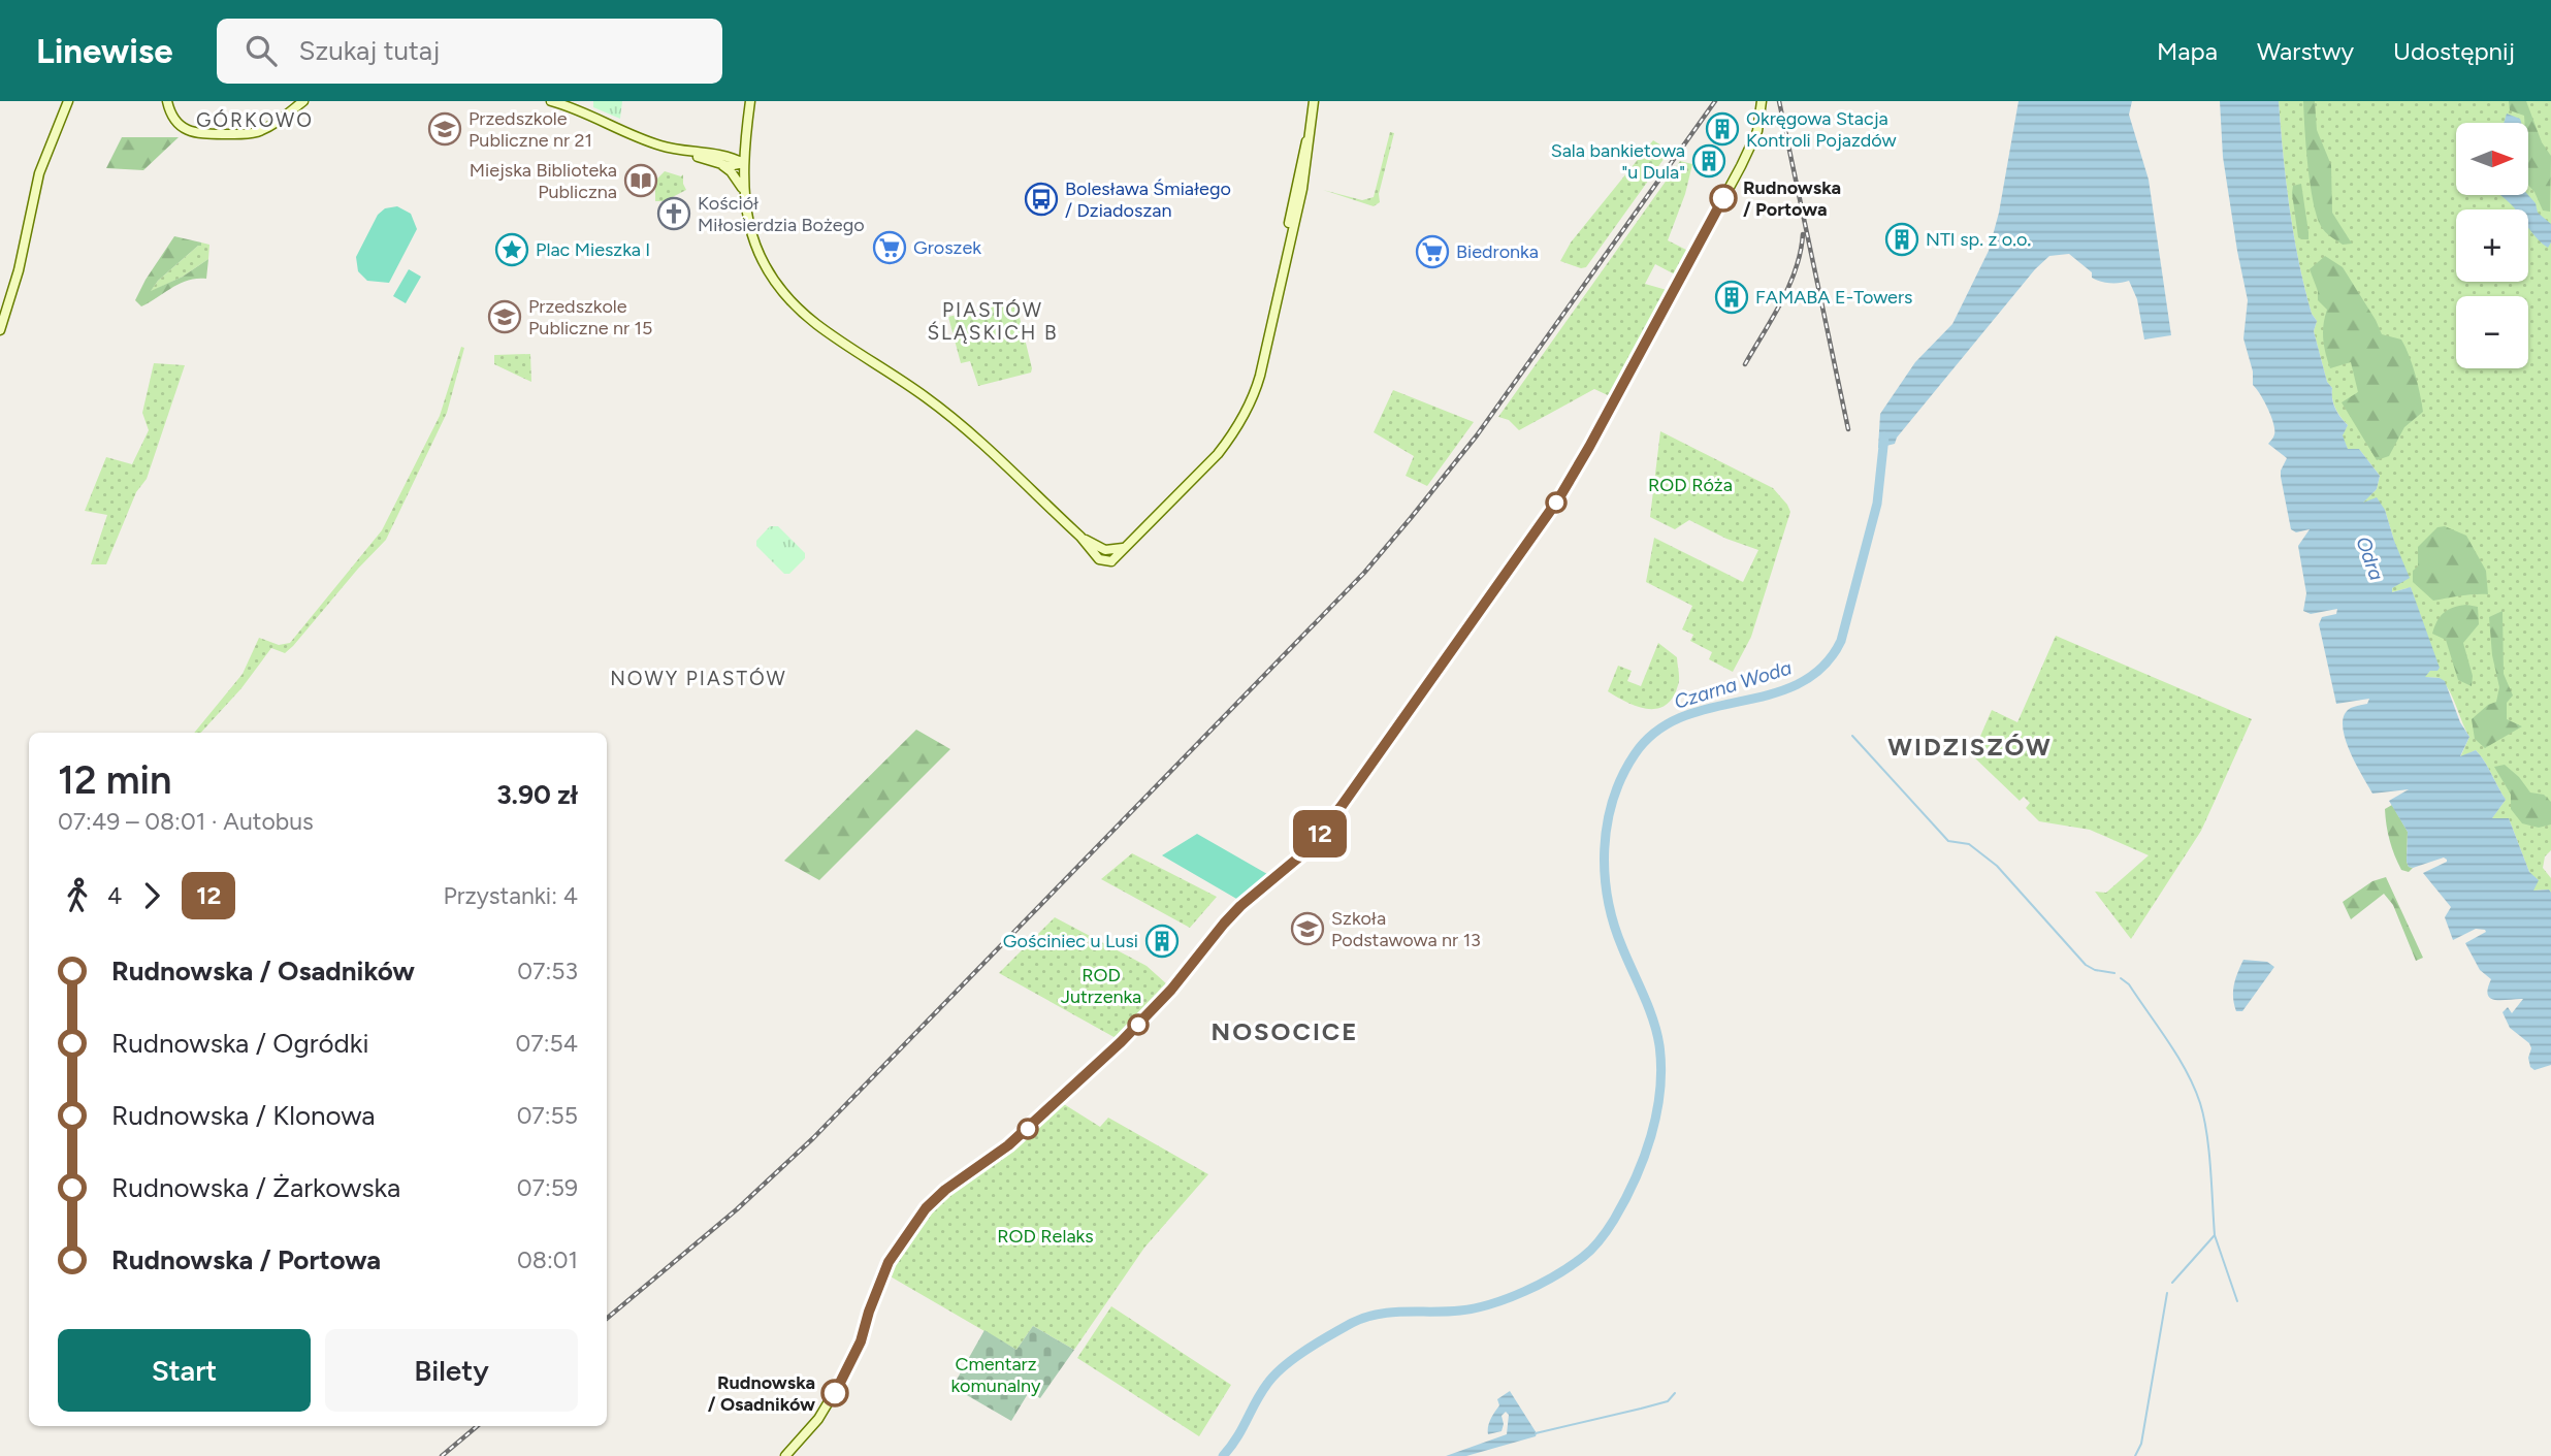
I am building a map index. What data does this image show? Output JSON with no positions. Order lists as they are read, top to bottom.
{
  "districts": [
    "GÓRKOWO",
    "PIASTÓW ŚLĄSKICH B",
    "NOWY PIASTÓW",
    "WIDZISZÓW",
    "NOSOCICE"
  ],
  "water": ["Odra", "Czarna Woda"],
  "parks": [
    "ROD Róża",
    "ROD Jutrzenka",
    "ROD Relaks",
    "Cmentarz komunalny"
  ],
  "places": {
    "school or university": ["Przedszkole Publiczne nr 21", "Przedszkole Publiczne nr 15", "Szkoła Podstawowa nr 13"],
    "building": [
      "Okręgowa Stacja Kontroli Pojazdów",
      "Sala bankietowa \"u Dula\"",
      "NTI sp. z o.o.",
      "FAMABA E-Towers",
      "Gościniec u Lusi"
    ],
    "library": ["Miejska Biblioteka Publiczna"],
    "other": ["Rudnowska / Portowa", "Rudnowska / Osadników"],
    "bus stop": ["Bolesława Śmiałego / Dziadoszan"],
    "church": ["Kościół Miłosierdzia Bożego"],
    "supermarket": ["Groszek", "Biedronka"],
    "place": ["Plac Mieszka I"]
  },
  "lines": ["bus line 12"],
  "north": "right",
  "page": {
    "header": "Linewise",
    "search": "Szukaj tutaj",
    "nav": ["Mapa", "Warstwy", "Udostępnij"],
    "on_map": "12",
    "map_buttons": ["+", "−"],
    "heading": ["12 min", "07:49 – 08:01 · Autobus", "3.90 zł"],
    "legs": ["4", "12", "Przystanki: 4"],
    "list": [
      {
        "name": "Rudnowska / Osadników",
        "value": "07:53"
      },
      {
        "name": "Rudnowska / Ogródki",
        "value": "07:54"
      },
      {
        "name": "Rudnowska / Klonowa",
        "value": "07:55"
      },
      {
        "name": "Rudnowska / Żarkowska",
        "value": "07:59"
      },
      {
        "name": "Rudnowska / Portowa",
        "value": "08:01"
      }
    ],
    "buttons": ["Start", "Bilety"]
  }
}
